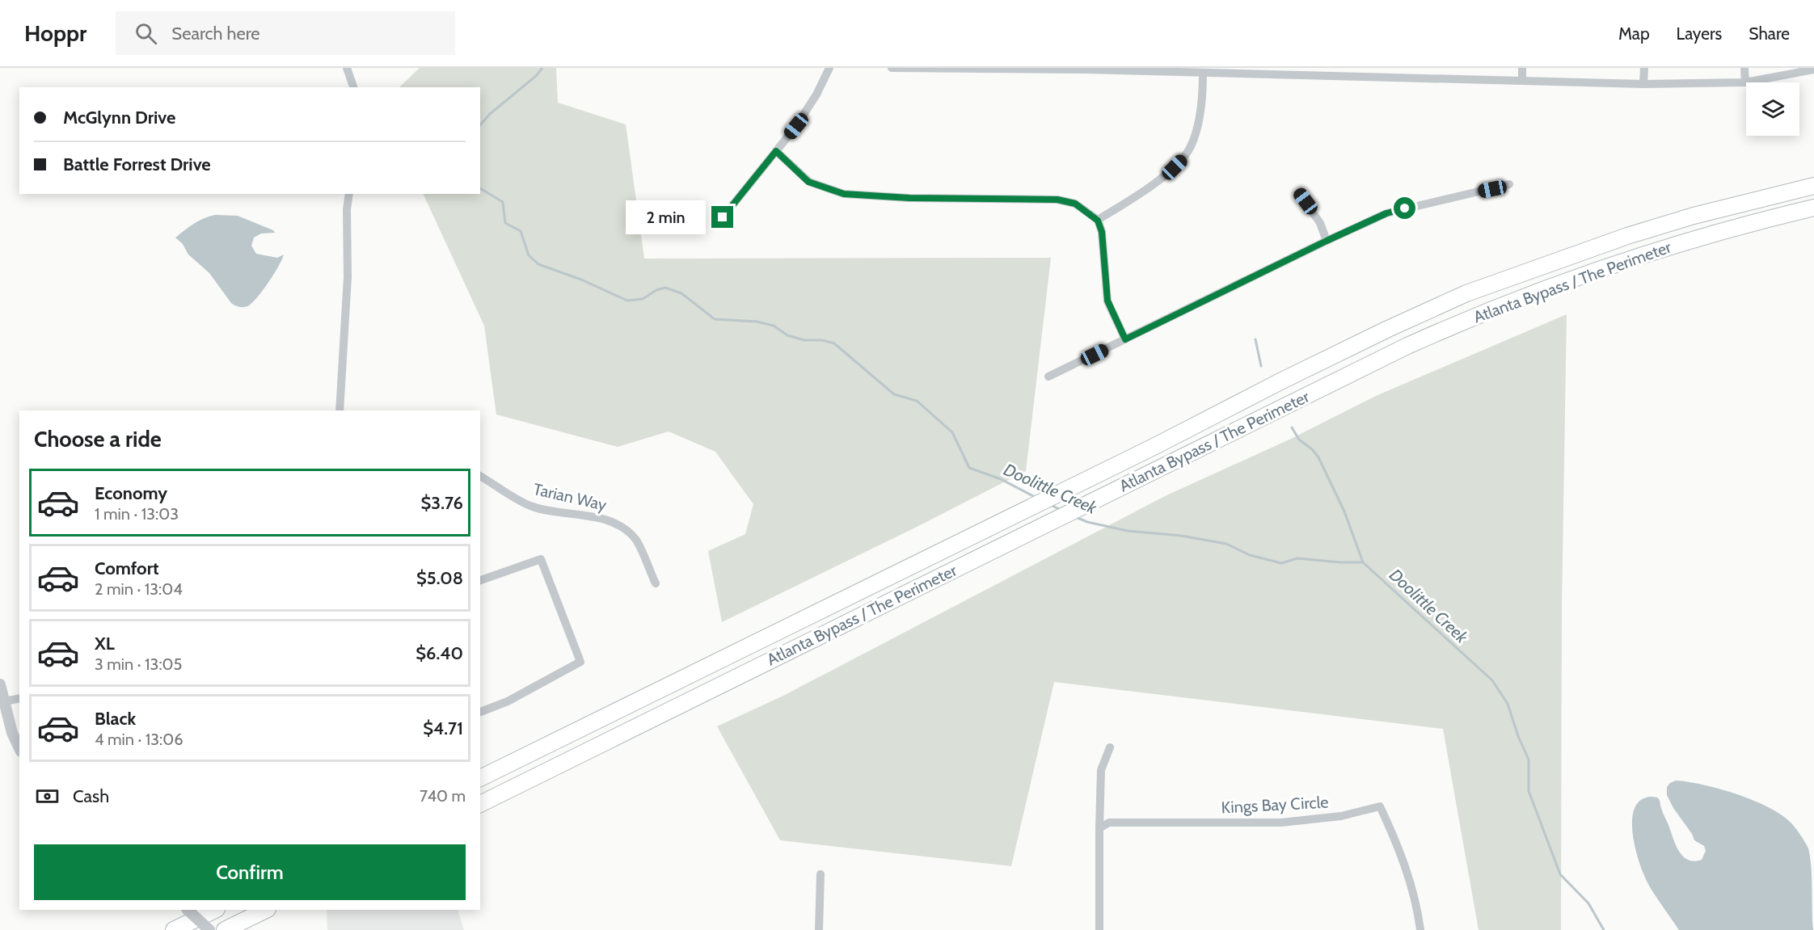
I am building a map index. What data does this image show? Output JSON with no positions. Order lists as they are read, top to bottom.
{
  "streets": {
    "highway": ["Atlanta Bypass / The Perimeter"],
    "street": ["Tarian Way", "Kings Bay Circle"]
  },
  "water": ["Doolittle Creek"],
  "page": {
    "header": "Hoppr",
    "search": "Search here",
    "nav": ["Map", "Layers", "Share"],
    "banner": ["McGlynn Drive", "Battle Forrest Drive"],
    "bubble": "2 min",
    "heading": "Choose a ride",
    "list": [
      {
        "name": "Economy",
        "note": "1 min · 13:03",
        "value": "$3.76"
      },
      {
        "name": "Comfort",
        "note": "2 min · 13:04",
        "value": "$5.08"
      },
      {
        "name": "XL",
        "note": "3 min · 13:05",
        "value": "$6.40"
      },
      {
        "name": "Black",
        "note": "4 min · 13:06",
        "value": "$4.71"
      }
    ],
    "pay": ["Cash", "740 m"],
    "buttons": "Confirm"
  }
}
